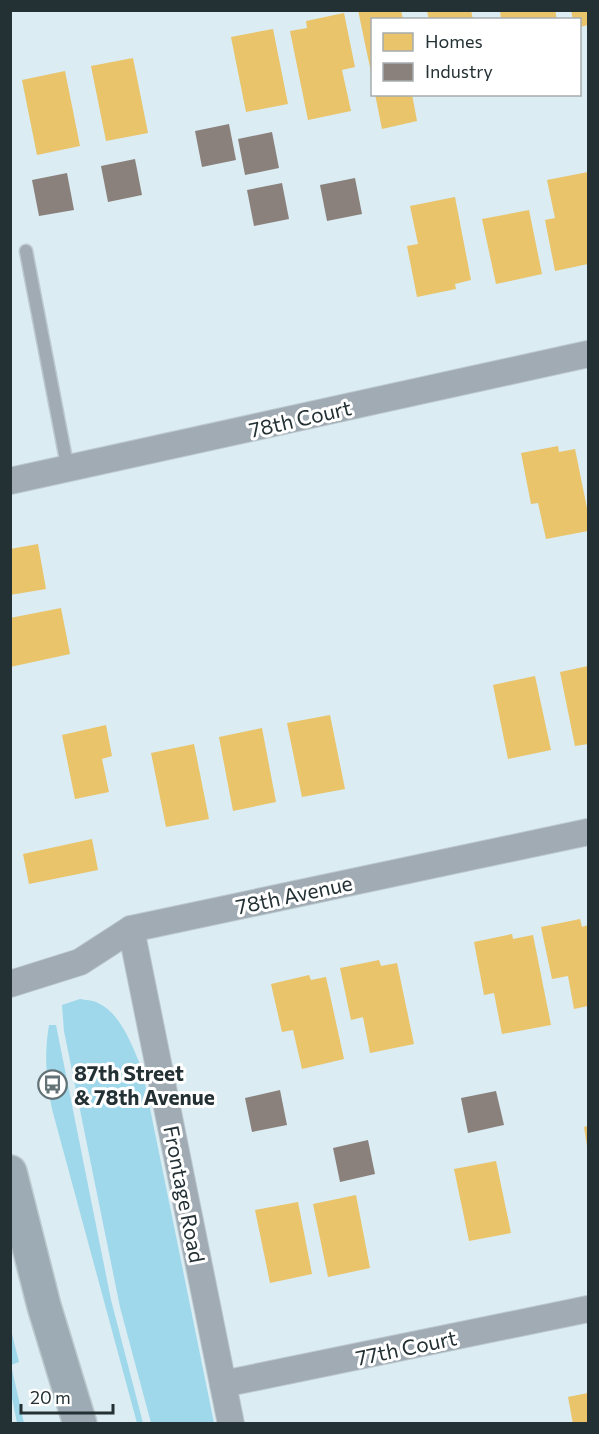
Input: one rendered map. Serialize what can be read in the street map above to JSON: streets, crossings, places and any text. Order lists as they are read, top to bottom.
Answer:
{
  "streets": {
    "street": [
      "78th Court",
      "78th Avenue",
      "Frontage Road",
      "77th Court"
    ]
  },
  "crossings": [
    ["78th Avenue", "Frontage Road"],
    ["Frontage Road", "77th Court"]
  ],
  "places": {
    "bus stop": ["87th Street & 78th Avenue"]
  },
  "legend": ["Homes", "Industry"],
  "scale_bar": "20 m"
}
